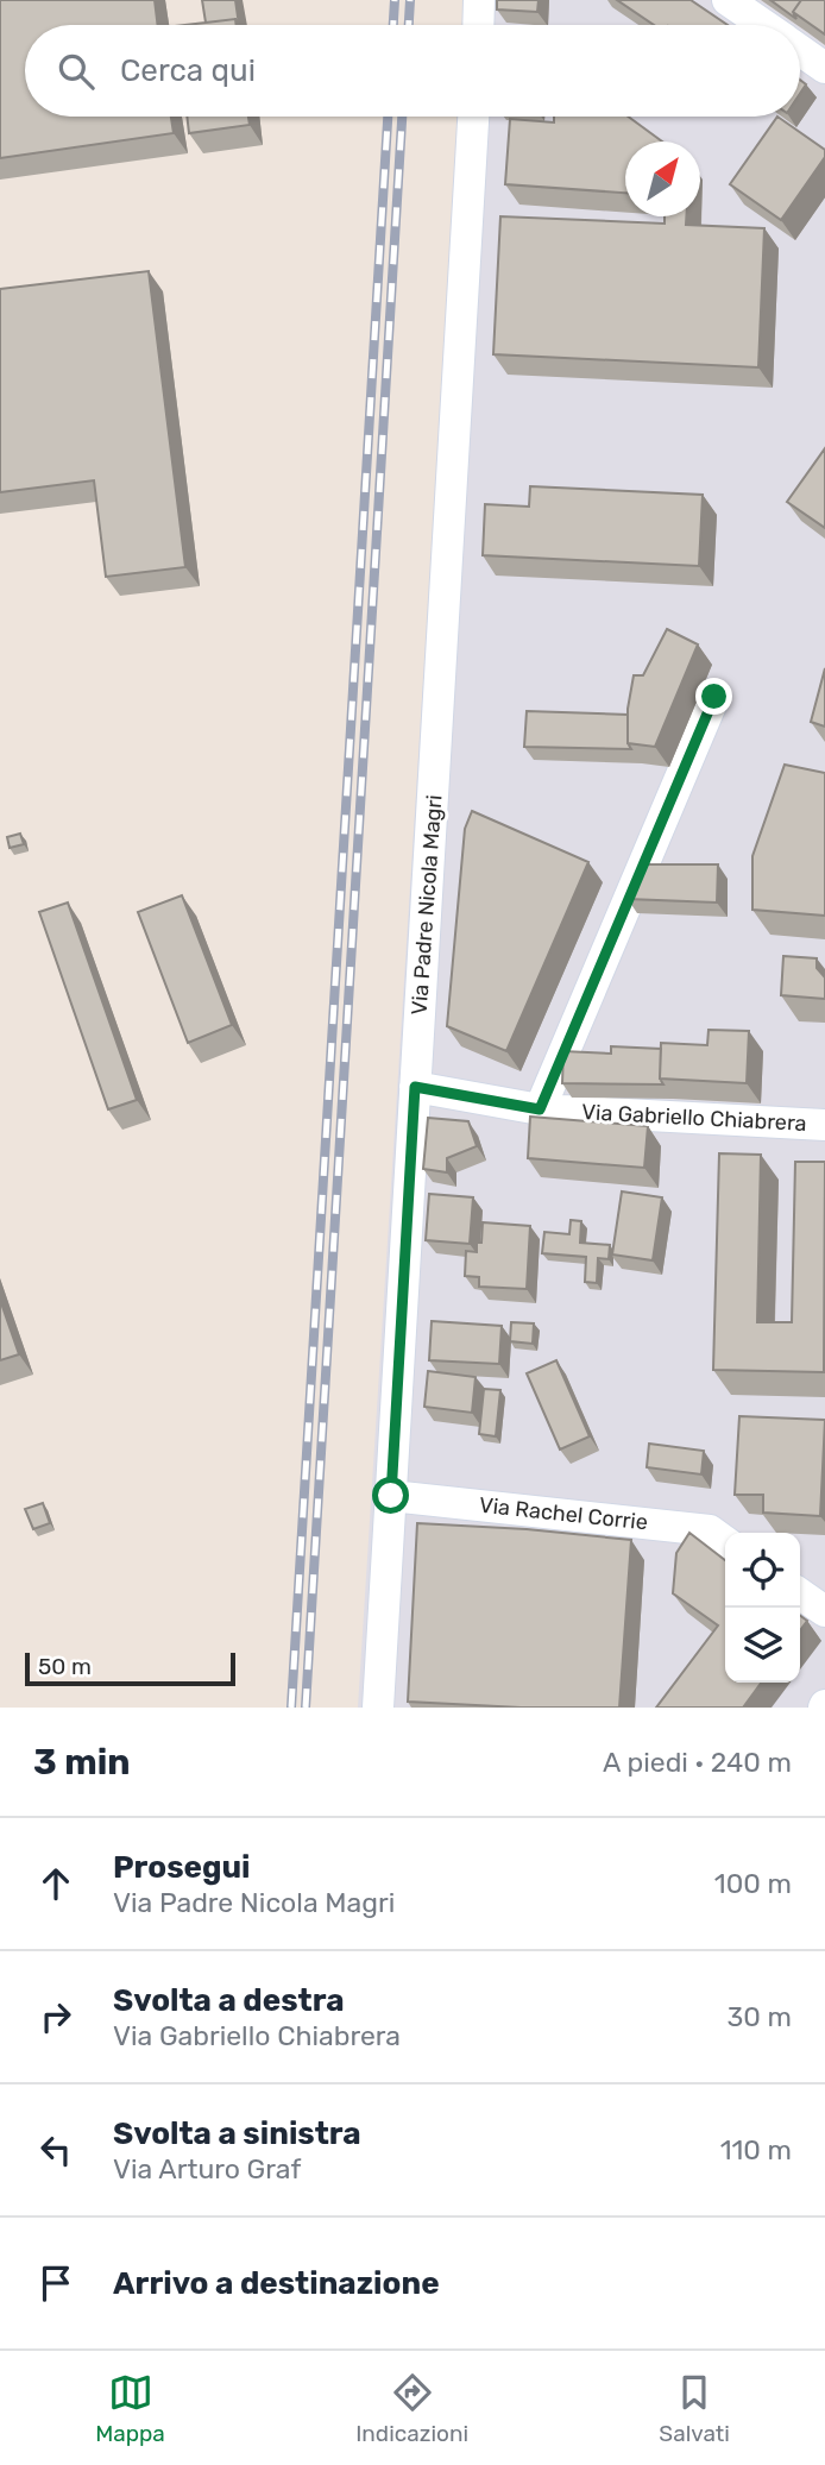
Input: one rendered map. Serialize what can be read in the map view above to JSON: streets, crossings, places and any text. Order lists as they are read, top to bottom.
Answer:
{
  "streets": {
    "street": ["Via Padre Nicola Magri", "Via Gabriello Chiabrera", "Via Rachel Corrie"]
  },
  "crossings": [
    ["Via Padre Nicola Magri", "Via Gabriello Chiabrera"],
    ["Via Padre Nicola Magri", "Via Rachel Corrie"]
  ],
  "scale_bar": "50 m",
  "north": "top right",
  "page": {
    "search": "Cerca qui",
    "scale": "50 m",
    "heading": ["3 min", "A piedi · 240 m"],
    "list": [
      ["Prosegui", "Via Padre Nicola Magri", "100 m"],
      ["Svolta a destra", "Via Gabriello Chiabrera", "30 m"],
      ["Svolta a sinistra", "Via Arturo Graf", "110 m"],
      "Arrivo a destinazione"
    ],
    "nav": ["Mappa", "Indicazioni", "Salvati"]
  }
}
